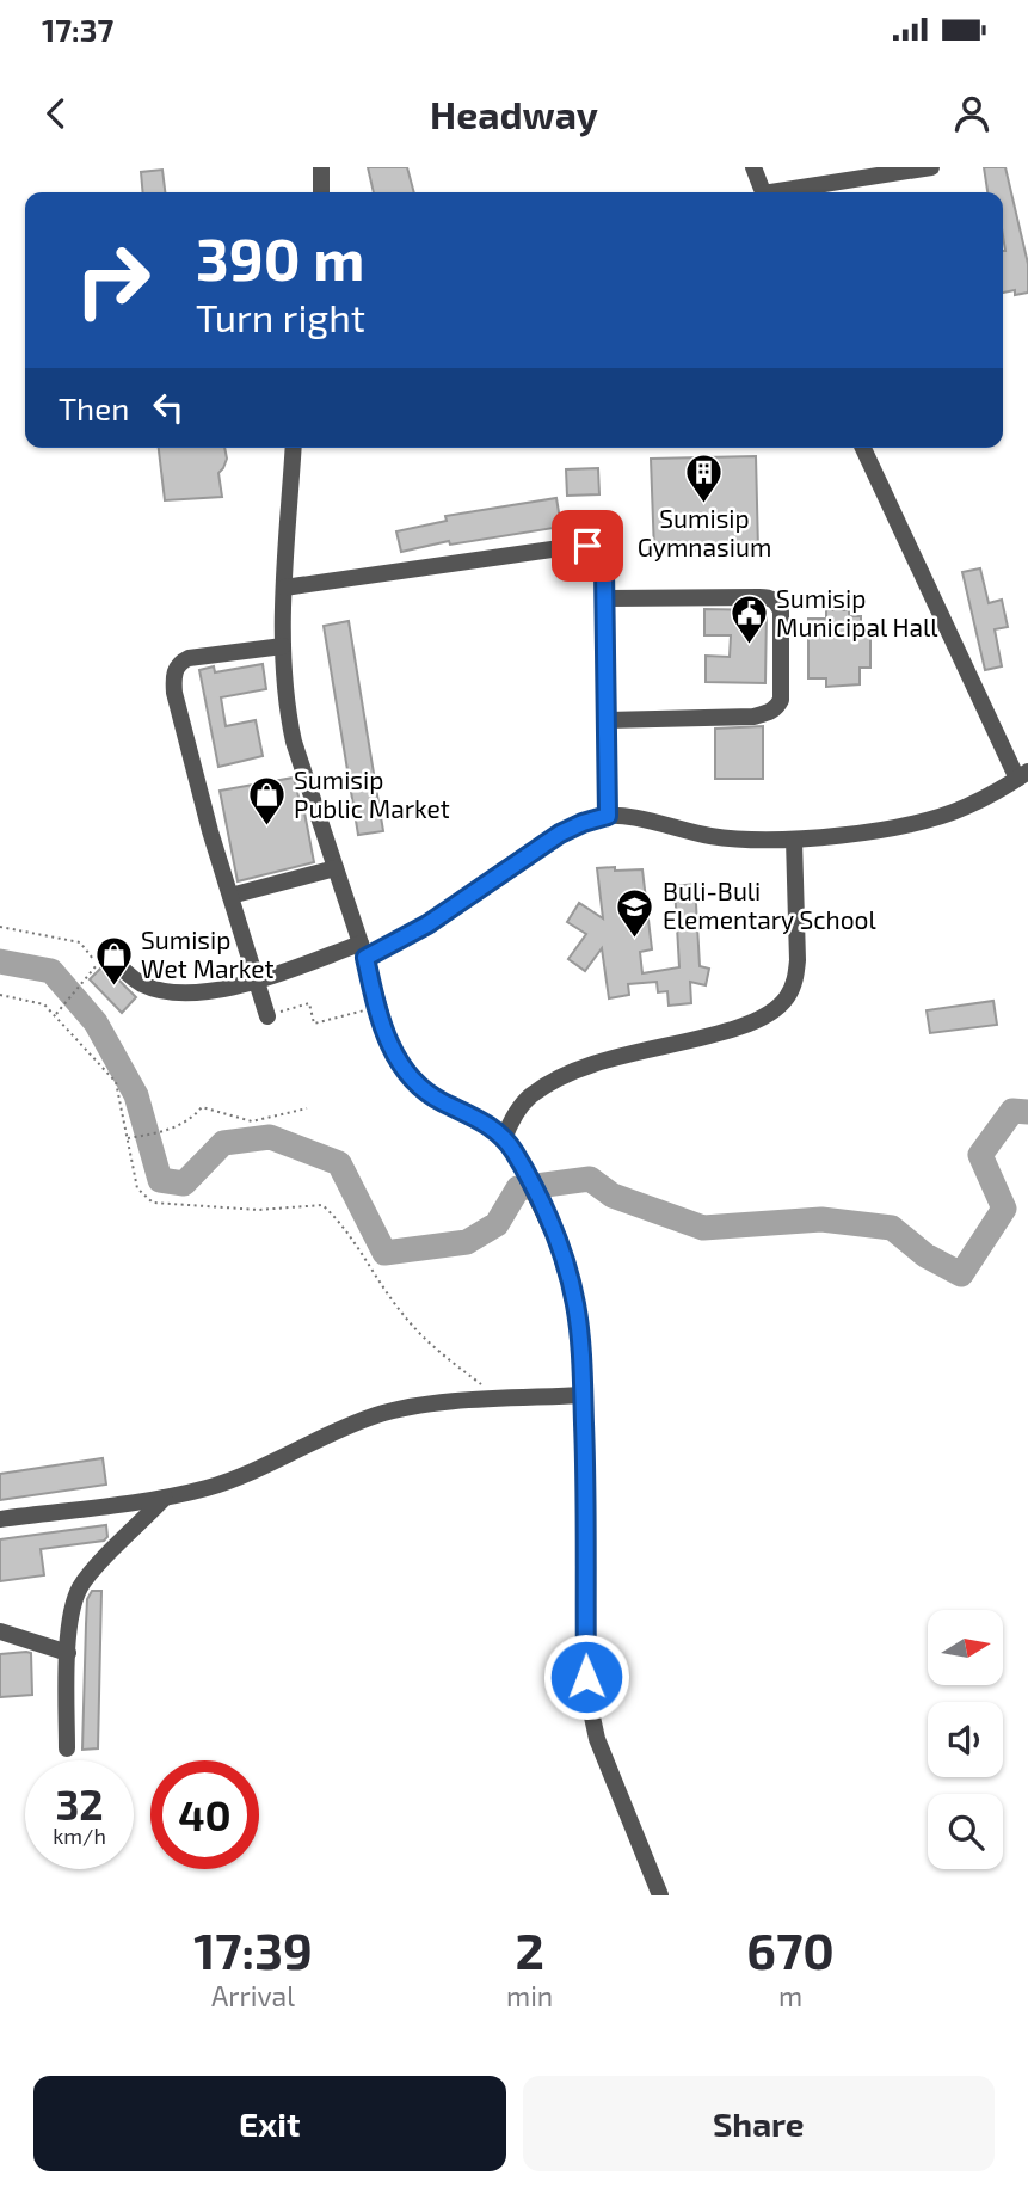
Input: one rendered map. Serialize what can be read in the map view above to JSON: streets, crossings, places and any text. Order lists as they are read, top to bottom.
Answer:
{
  "places": {
    "building": ["Sumisip Gymnasium"],
    "public building": ["Sumisip Municipal Hall"],
    "shop": ["Sumisip Public Market", "Sumisip Wet Market"],
    "school or university": ["Buli-Buli Elementary School"]
  },
  "north": "right",
  "page": {
    "status": "17:37",
    "header": "Headway",
    "turn": ["390 m", "Turn right"],
    "then": "Then",
    "speed": "32 km/h",
    "limit": "40",
    "eta": [
      "17:39",
      "Arrival",
      "2",
      "min",
      "670",
      "m"
    ],
    "buttons": ["Exit", "Share"]
  }
}
